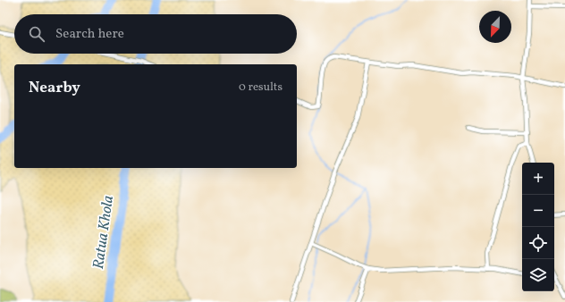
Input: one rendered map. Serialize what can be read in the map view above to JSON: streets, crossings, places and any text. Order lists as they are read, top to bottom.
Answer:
{
  "water": ["Ratua Khola"],
  "north": "bottom left",
  "page": {
    "search": "Search here",
    "heading": ["Nearby", "0 results"],
    "map_buttons": ["+", "−"]
  }
}
